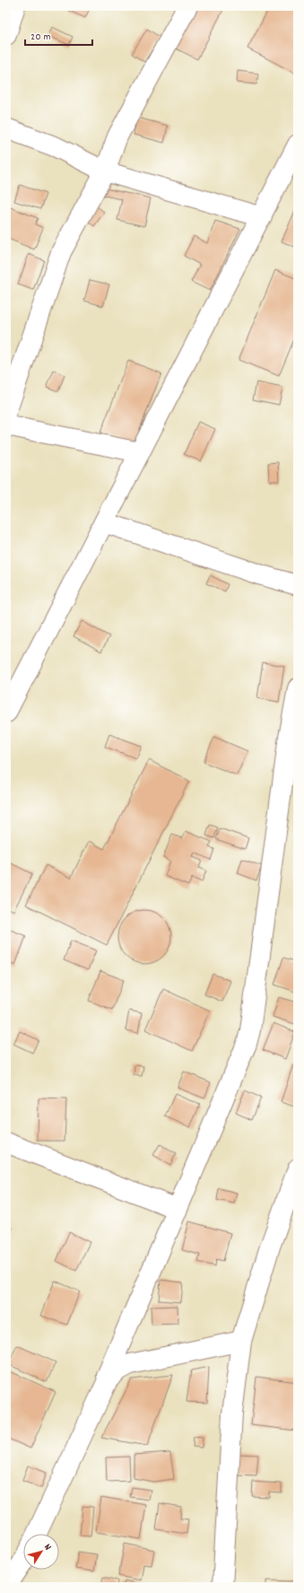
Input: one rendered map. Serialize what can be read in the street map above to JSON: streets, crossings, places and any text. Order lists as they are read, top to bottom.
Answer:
{
  "scale_bar": "20 m",
  "north": "top right"
}
